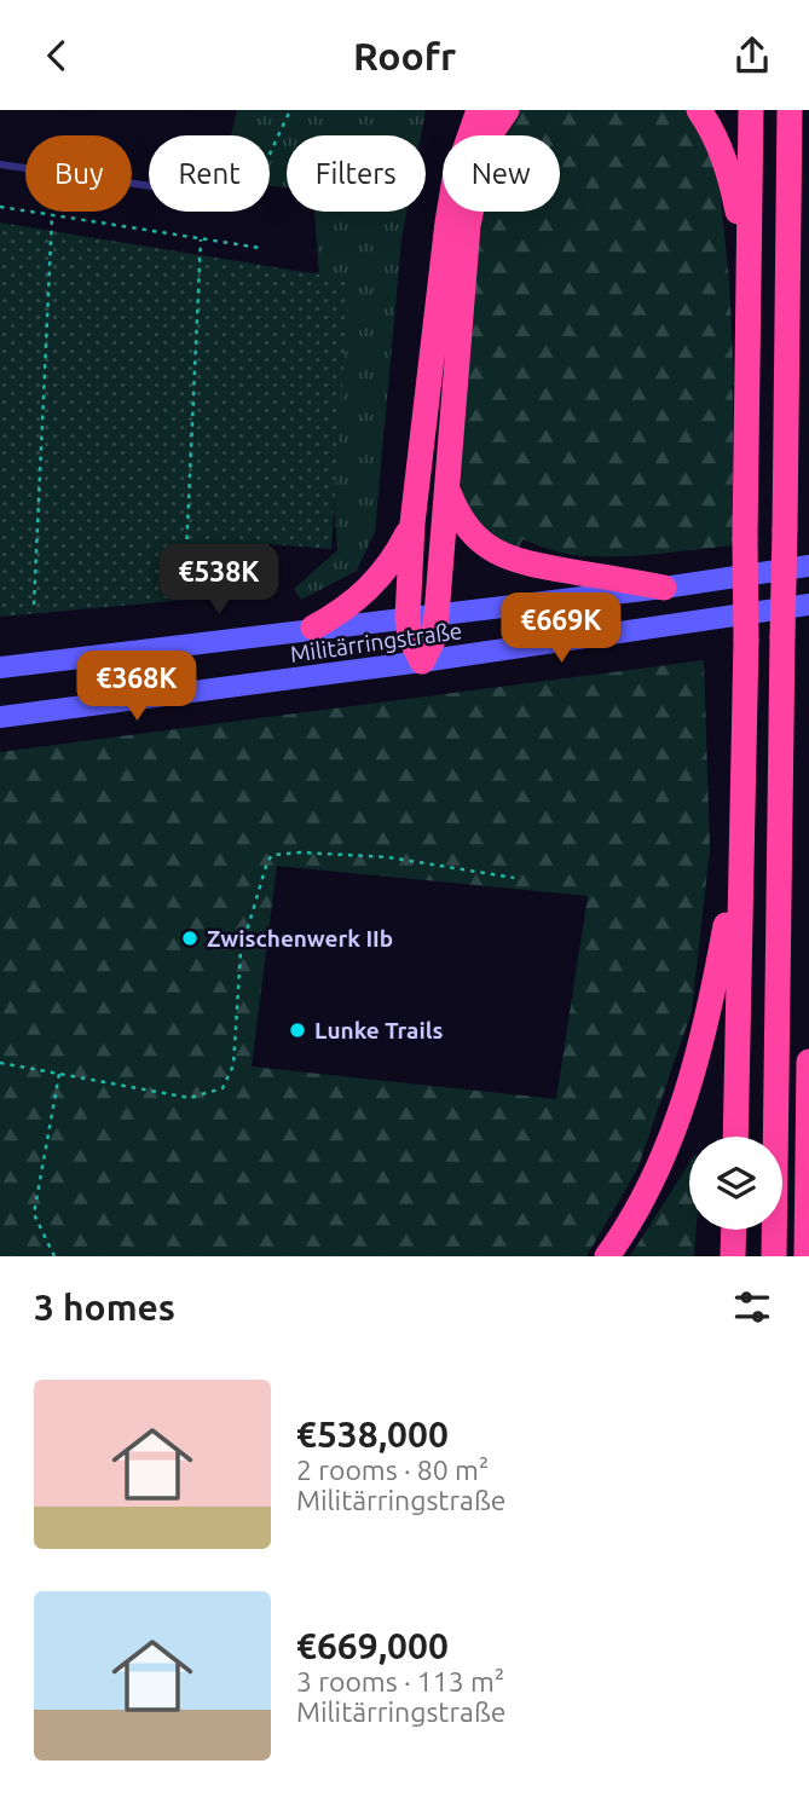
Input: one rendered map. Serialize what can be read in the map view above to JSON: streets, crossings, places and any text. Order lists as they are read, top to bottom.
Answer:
{
  "streets": {
    "main road": ["Militärringstraße"]
  },
  "places": ["Zwischenwerk IIb", "Lunke Trails"],
  "page": {
    "header": "Roofr",
    "chip": [
      "Buy",
      "Rent",
      "Filters",
      "New"
    ],
    "price": ["€538K", "€669K", "€368K"],
    "heading": "3 homes",
    "list": [
      {
        "name": "€538,000",
        "note": "2 rooms · 80 m² · Militärringstraße"
      },
      {
        "name": "€669,000",
        "note": "3 rooms · 113 m² · Militärringstraße"
      }
    ]
  }
}
